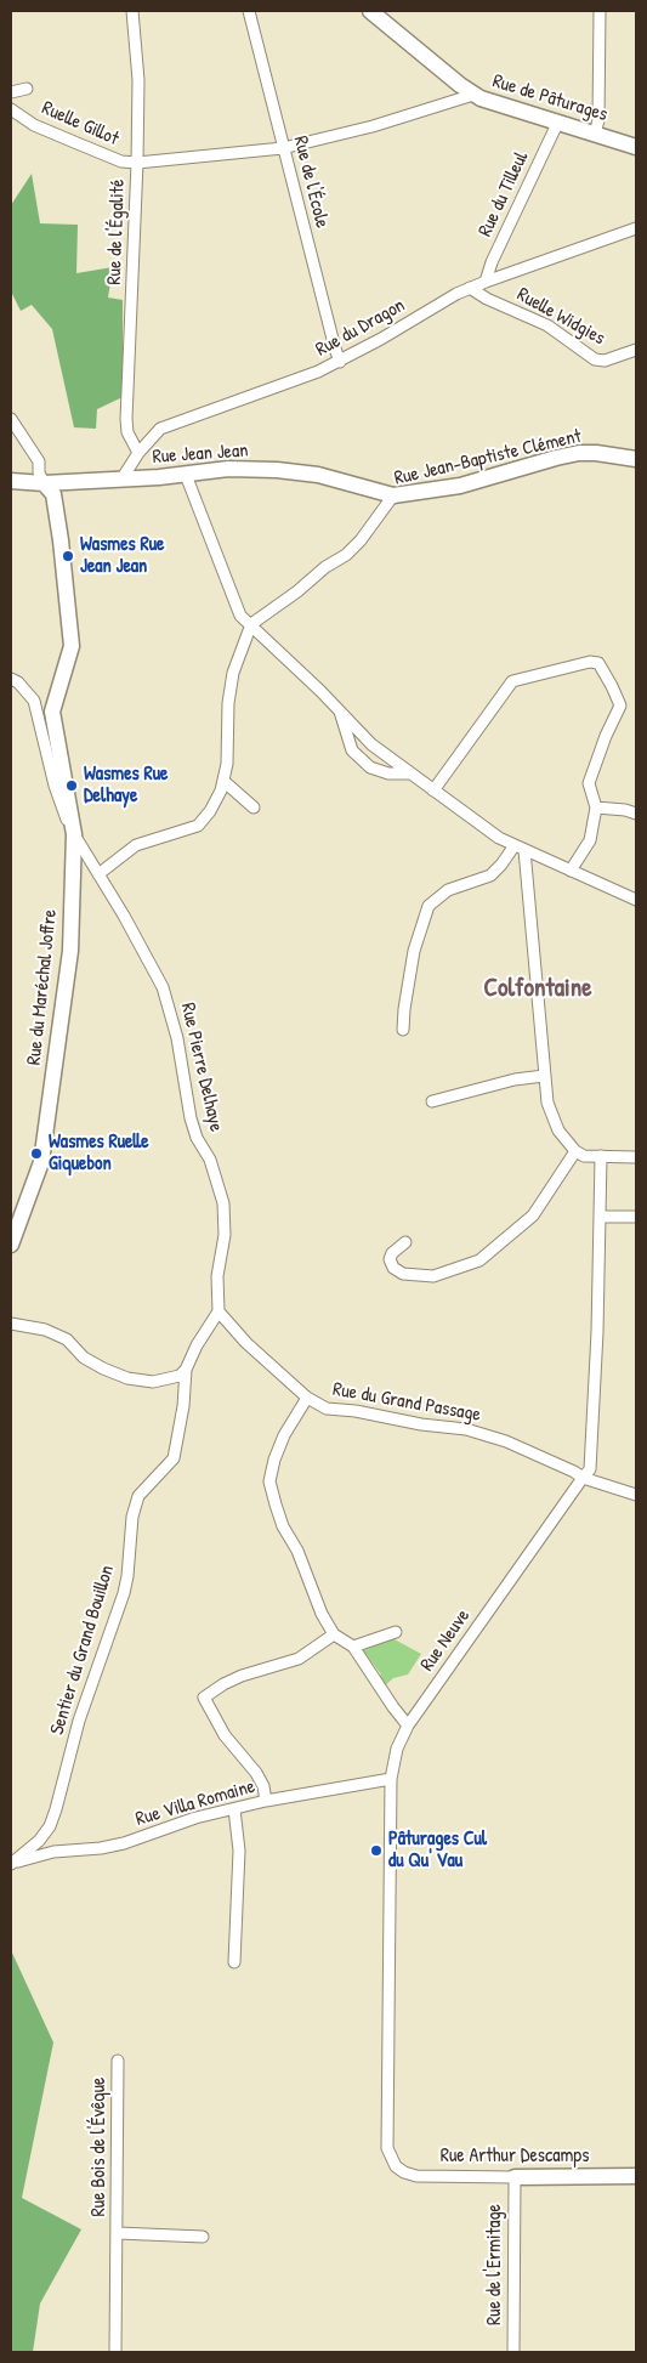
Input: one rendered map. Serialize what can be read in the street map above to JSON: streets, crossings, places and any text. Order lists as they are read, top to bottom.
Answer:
{
  "streets": {
    "street": [
      "Rue de Pâturages",
      "Ruelle Gillot",
      "Rue de l'École",
      "Rue du Tilleul",
      "Rue de l'Égalité",
      "Ruelle Widgies",
      "Rue du Dragon",
      "Rue Jean Jean",
      "Rue Jean-Baptiste Clément",
      "Rue du Maréchal Joffre",
      "Rue Pierre Delhaye",
      "Rue du Grand Passage",
      "Rue Neuve",
      "Sentier du Grand Bouillon",
      "Rue Villa Romaine",
      "Rue Bois de l'Évêque",
      "Rue Arthur Descamps",
      "Rue de l'Ermitage"
    ]
  },
  "crossings": [
    ["Rue de Pâturages", "Ruelle Gillot"],
    ["Rue de Pâturages", "Rue du Tilleul"],
    ["Ruelle Gillot", "Rue de l'École"],
    ["Ruelle Gillot", "Rue de l'Égalité"],
    ["Rue de l'École", "Rue du Dragon"],
    ["Rue du Tilleul", "Rue du Dragon"],
    ["Rue de l'Égalité", "Rue du Dragon"],
    ["Ruelle Widgies", "Rue du Dragon"],
    ["Rue du Dragon", "Rue Jean Jean"],
    ["Rue Jean Jean", "Rue Jean-Baptiste Clément"],
    ["Rue Jean Jean", "Rue du Maréchal Joffre"],
    ["Rue du Maréchal Joffre", "Rue Pierre Delhaye"],
    ["Rue Pierre Delhaye", "Rue du Grand Passage"],
    ["Rue du Grand Passage", "Rue Neuve"],
    ["Rue Neuve", "Rue Villa Romaine"],
    ["Rue Neuve", "Rue Arthur Descamps"],
    ["Sentier du Grand Bouillon", "Rue Villa Romaine"],
    ["Rue Arthur Descamps", "Rue de l'Ermitage"]
  ],
  "districts": ["Colfontaine"],
  "places": [
    "Wasmes Rue Jean Jean",
    "Wasmes Rue Delhaye",
    "Wasmes Ruelle Giquebon",
    "Pâturages Cul du Qu' Vau"
  ]
}
